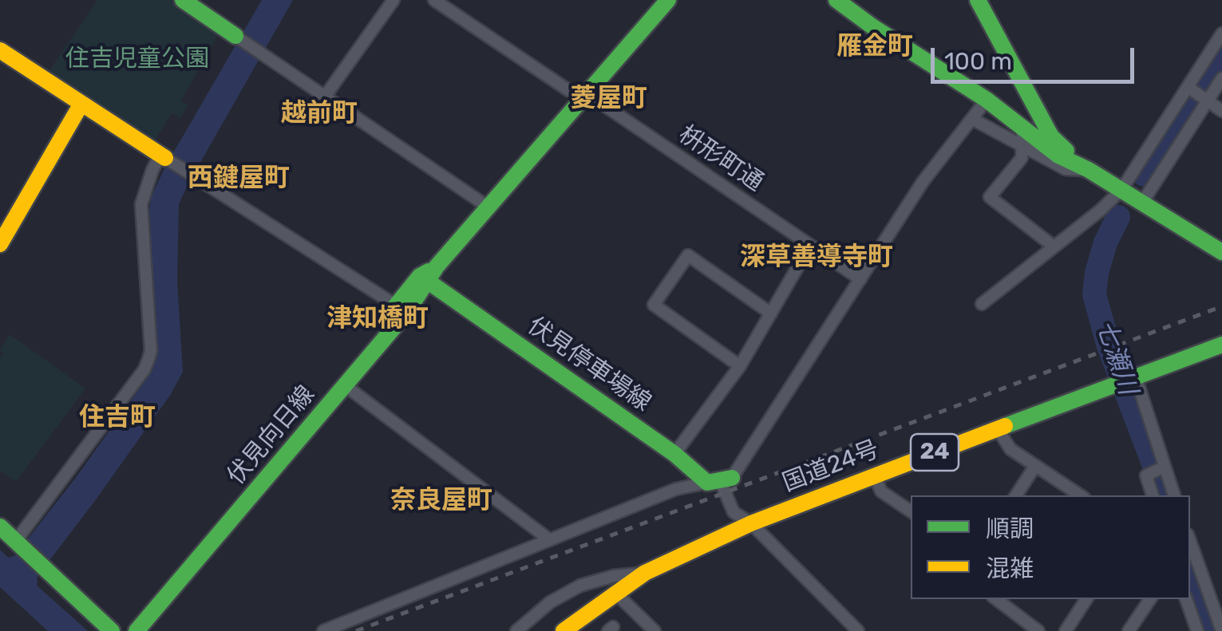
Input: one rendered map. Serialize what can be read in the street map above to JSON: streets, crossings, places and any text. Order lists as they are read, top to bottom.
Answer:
{
  "streets": {
    "main road": [
      "伏見停車場線",
      "伏見向日線",
      "24",
      "国道24号"
    ],
    "street": ["枡形町通"]
  },
  "crossings": [
    ["枡形町通", "伏見向日線"],
    ["伏見停車場線", "伏見向日線"]
  ],
  "districts": [
    "雁金町",
    "菱屋町",
    "越前町",
    "西鍵屋町",
    "深草善導寺町",
    "津知橋町",
    "住吉町",
    "奈良屋町"
  ],
  "water": ["七瀬川"],
  "parks": ["住吉児童公園"],
  "legend": ["順調", "混雑"],
  "scale_bar": "100 m"
}
